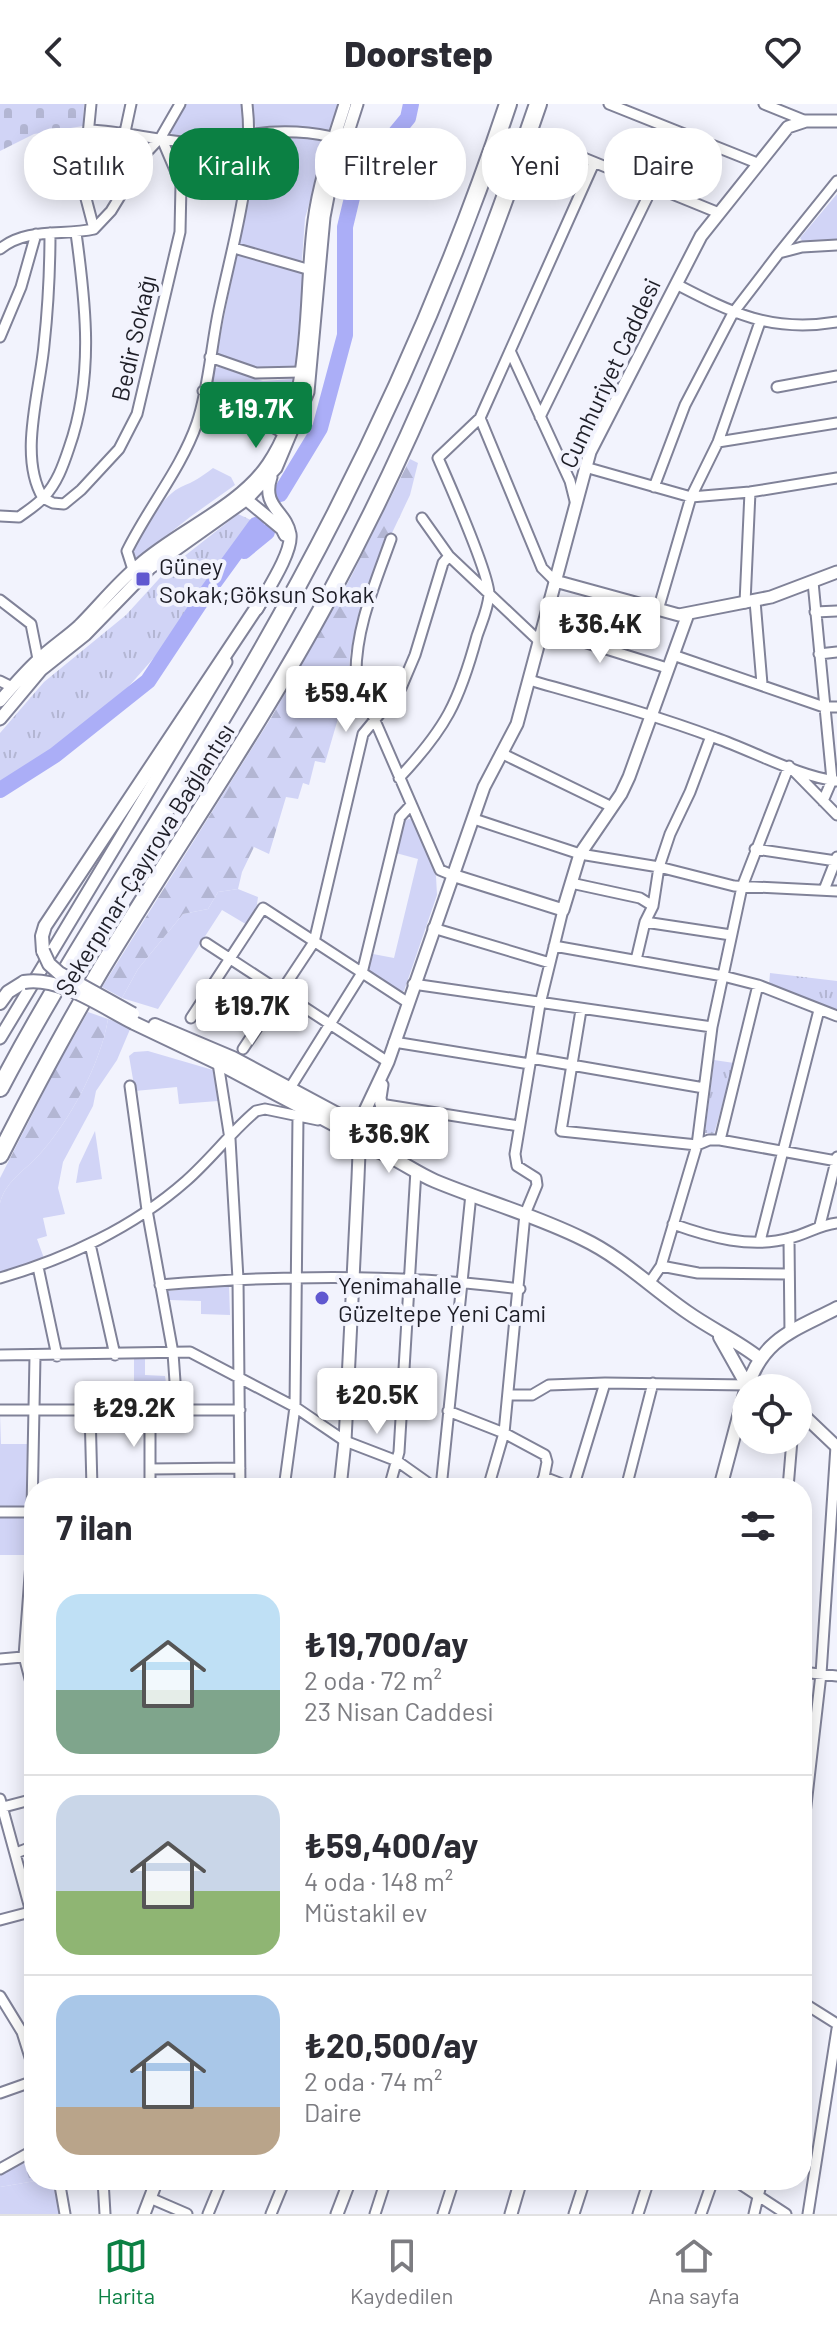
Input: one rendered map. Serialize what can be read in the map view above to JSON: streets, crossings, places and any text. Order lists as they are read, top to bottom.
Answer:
{
  "streets": {
    "highway": ["Şekerpınar-Çayırova Bağlantısı"],
    "street": ["Bedir Sokağı", "Cumhuriyet Caddesi"]
  },
  "places": {
    "transit": ["Güney Sokak;Göksun Sokak"],
    "other": ["Yenimahalle Güzeltepe Yeni Cami"]
  },
  "page": {
    "header": "Doorstep",
    "chip": [
      "Satılık",
      "Kiralık",
      "Filtreler",
      "Yeni",
      "Daire"
    ],
    "price": [
      "₺19.7K",
      "₺36.4K",
      "₺59.4K",
      "₺19.7K",
      "₺36.9K",
      "₺20.5K",
      "₺29.2K"
    ],
    "heading": "7 ilan",
    "list": [
      {
        "name": "₺19,700/ay",
        "note": "2 oda · 72 m² · 23 Nisan Caddesi"
      },
      {
        "name": "₺59,400/ay",
        "note": "4 oda · 148 m² · Müstakil ev"
      },
      {
        "name": "₺20,500/ay",
        "note": "2 oda · 74 m² · Daire"
      }
    ],
    "tabs": ["Harita", "Kaydedilen", "Ana sayfa"]
  }
}
